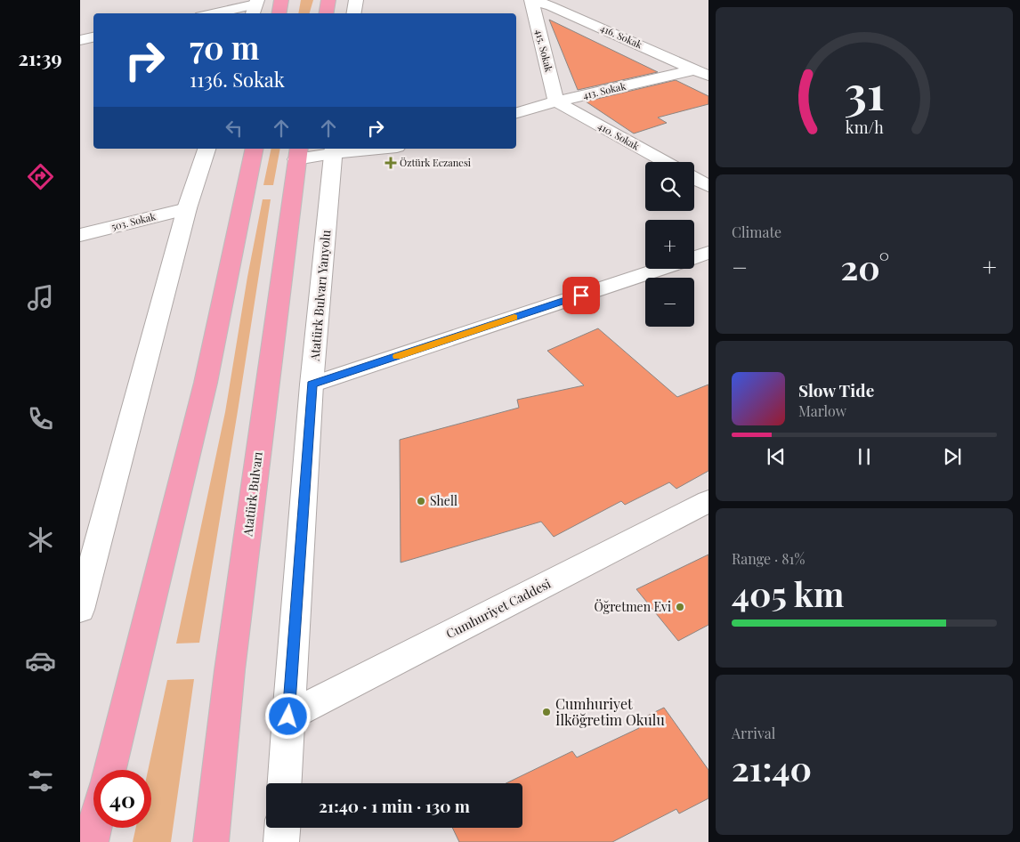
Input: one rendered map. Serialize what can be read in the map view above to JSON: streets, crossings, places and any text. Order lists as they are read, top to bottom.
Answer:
{
  "streets": {
    "highway": ["Atatürk Bulvarı"],
    "street": [
      "416. Sokak",
      "415. Sokak",
      "413. Sokak",
      "410. Sokak",
      "503. Sokak",
      "Atatürk Bulvarı Yanyolu",
      "Cumhuriyet Caddesi"
    ]
  },
  "crossings": [
    ["416. Sokak", "415. Sokak"],
    ["416. Sokak", "413. Sokak"],
    ["415. Sokak", "413. Sokak"],
    ["415. Sokak", "410. Sokak"],
    ["413. Sokak", "410. Sokak"],
    ["Atatürk Bulvarı Yanyolu", "Cumhuriyet Caddesi"]
  ],
  "places": {
    "health": ["Öztürk Eczanesi"],
    "other": ["Shell", "Öğretmen Evi", "Cumhuriyet İlköğretim Okulu"]
  },
  "page": {
    "tabs": "21:39",
    "turn": ["70 m", "1136. Sokak"],
    "map_buttons": ["+", "−"],
    "tile": [
      "Climate",
      ["Range · 81%", "405 km"],
      ["Arrival", "21:40"]
    ],
    "heat": ["−", "20°", "+"],
    "song": ["Slow Tide", "Marlow"],
    "limit": "40",
    "trip": "21:40 · 1 min · 130 m",
    "gauge": ["31", "km/h"]
  }
}
